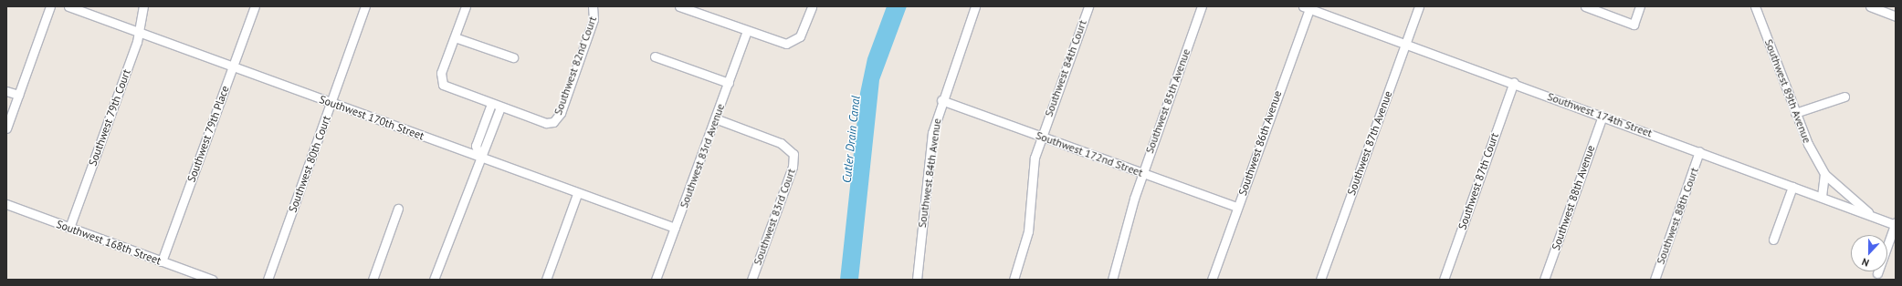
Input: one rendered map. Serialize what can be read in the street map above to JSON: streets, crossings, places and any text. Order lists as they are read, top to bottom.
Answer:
{
  "streets": {
    "street": [
      "Southwest 82nd Court",
      "Southwest 84th Court",
      "Southwest 89th Avenue",
      "Southwest 85th Avenue",
      "Southwest 174th Street",
      "Southwest 79th Court",
      "Southwest 170th Street",
      "Southwest 79th Place",
      "Southwest 86th Avenue",
      "Southwest 87th Avenue",
      "Southwest 172nd Street",
      "Southwest 83rd Avenue",
      "Southwest 80th Court",
      "Southwest 84th Avenue",
      "Southwest 87th Court",
      "Southwest 88th Avenue",
      "Southwest 88th Court",
      "Southwest 83rd Court",
      "Southwest 168th Street"
    ]
  },
  "crossings": [
    ["Southwest 84th Court", "Southwest 172nd Street"],
    ["Southwest 89th Avenue", "Southwest 174th Street"],
    ["Southwest 85th Avenue", "Southwest 172nd Street"],
    ["Southwest 174th Street", "Southwest 86th Avenue"],
    ["Southwest 174th Street", "Southwest 87th Avenue"],
    ["Southwest 174th Street", "Southwest 87th Court"],
    ["Southwest 174th Street", "Southwest 88th Avenue"],
    ["Southwest 174th Street", "Southwest 88th Court"],
    ["Southwest 79th Court", "Southwest 170th Street"],
    ["Southwest 79th Court", "Southwest 168th Street"],
    ["Southwest 170th Street", "Southwest 79th Place"],
    ["Southwest 170th Street", "Southwest 83rd Avenue"],
    ["Southwest 170th Street", "Southwest 80th Court"],
    ["Southwest 79th Place", "Southwest 168th Street"],
    ["Southwest 86th Avenue", "Southwest 172nd Street"],
    ["Southwest 172nd Street", "Southwest 84th Avenue"],
    ["Southwest 83rd Avenue", "Southwest 83rd Court"]
  ],
  "water": ["Cutler Drain Canal"],
  "north": "bottom"
}
